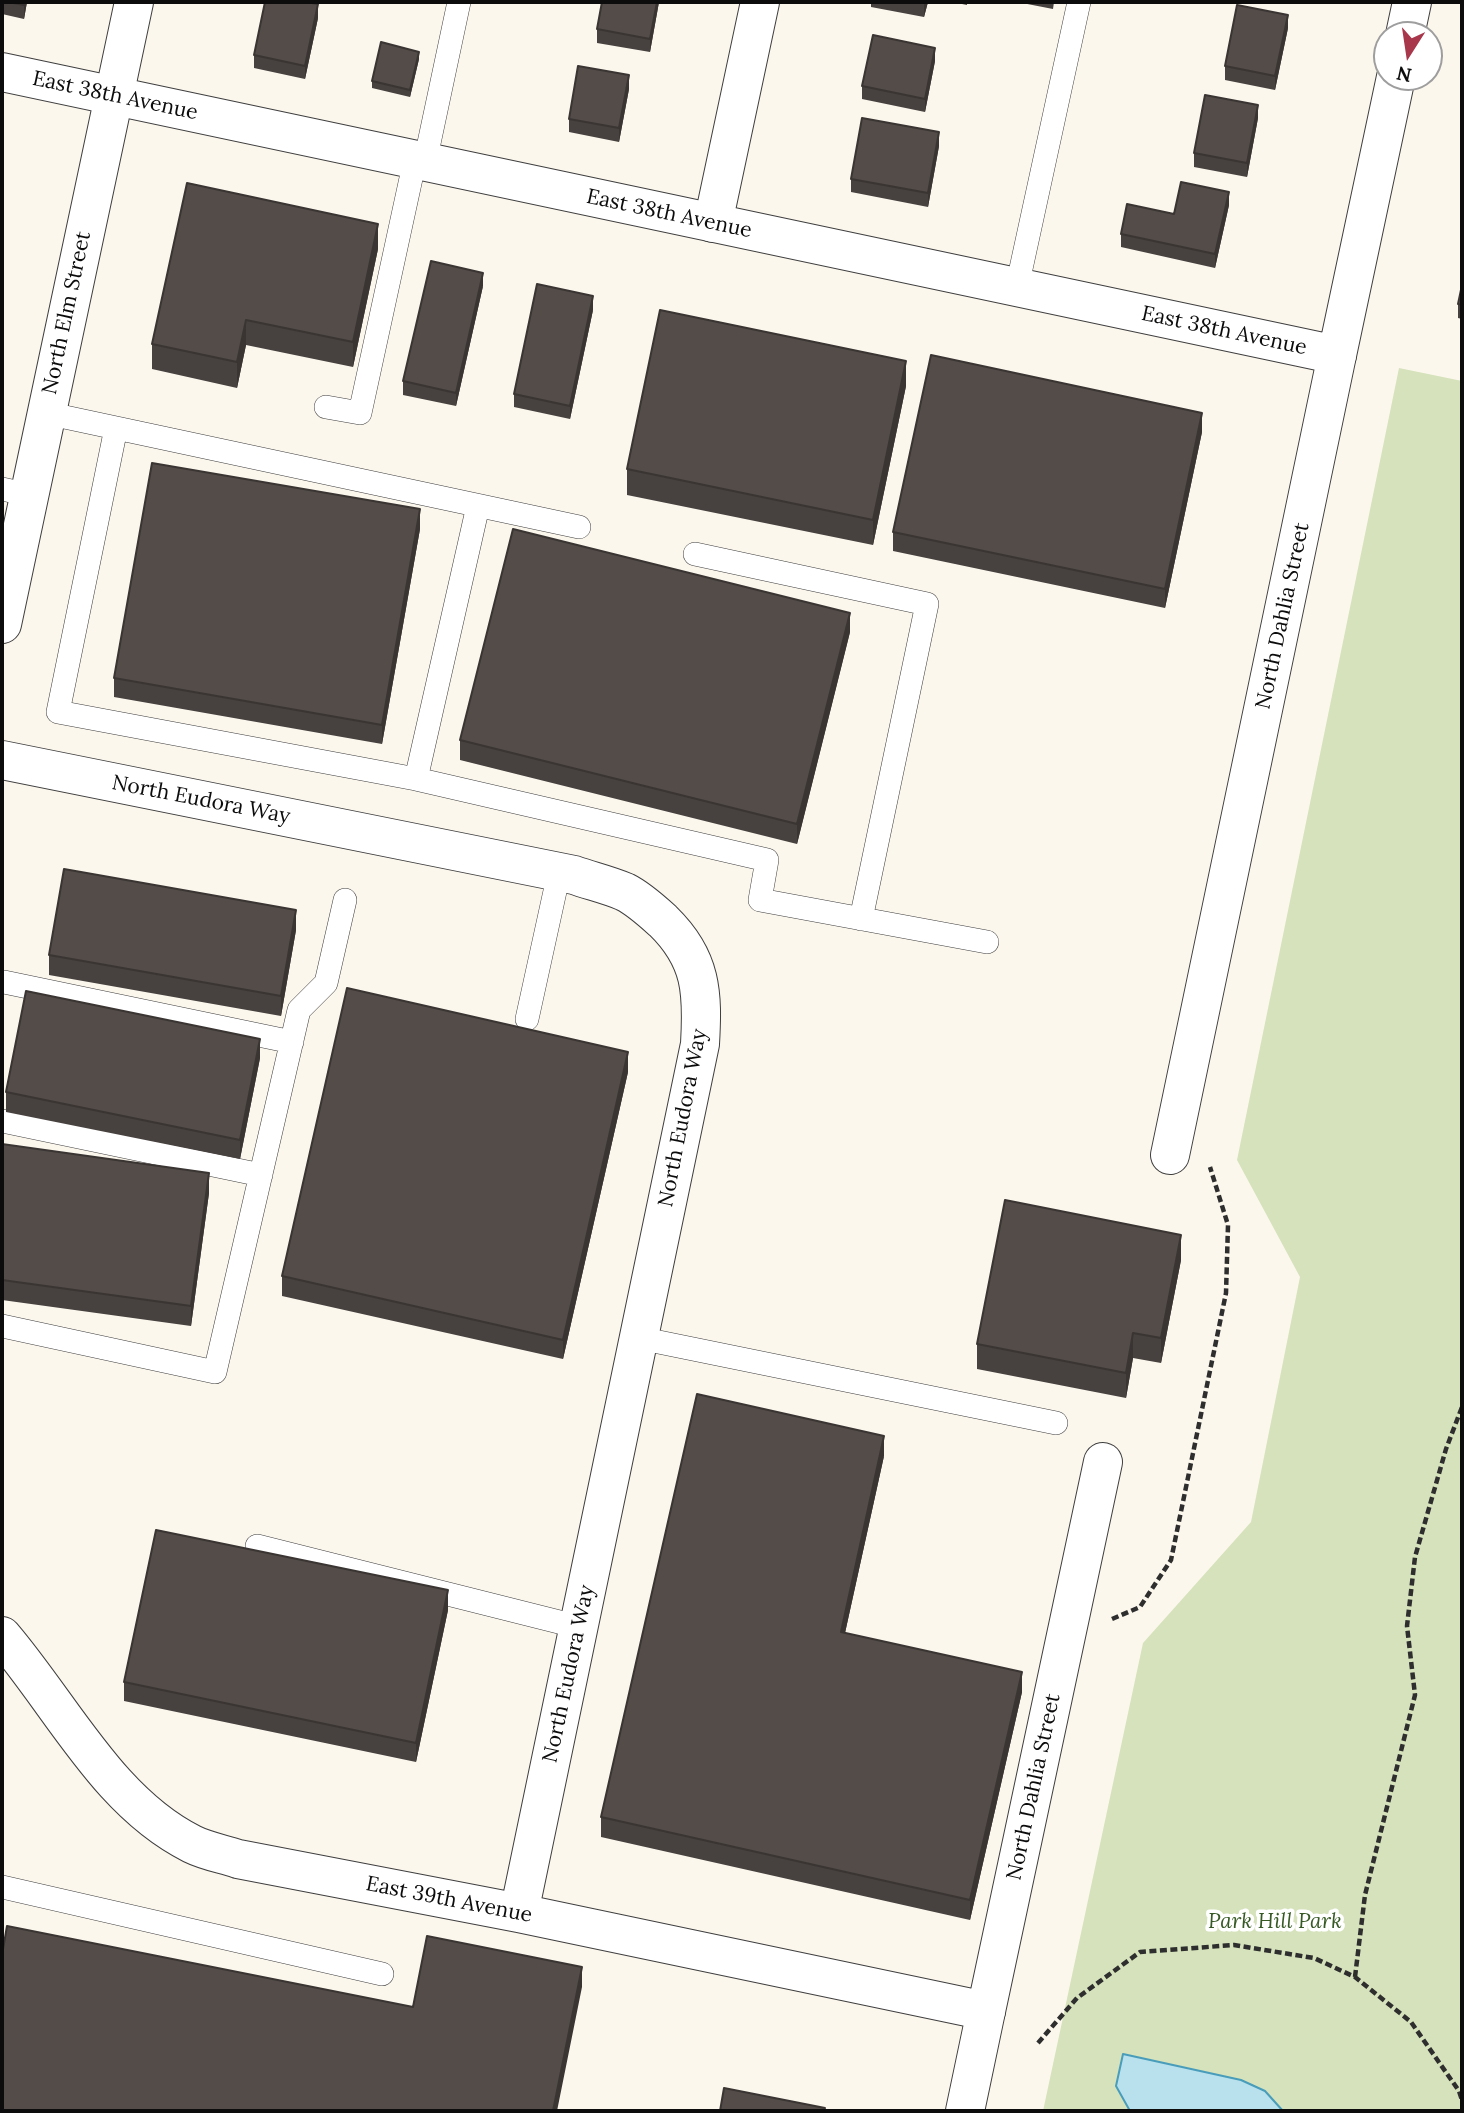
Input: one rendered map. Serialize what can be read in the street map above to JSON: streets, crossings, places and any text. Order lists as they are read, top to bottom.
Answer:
{
  "streets": {
    "street": [
      "East 38th Avenue",
      "North Elm Street",
      "North Dahlia Street",
      "North Eudora Way",
      "East 39th Avenue"
    ]
  },
  "crossings": [
    ["East 38th Avenue", "North Elm Street"],
    ["East 38th Avenue", "North Dahlia Street"],
    ["North Dahlia Street", "East 39th Avenue"],
    ["North Eudora Way", "East 39th Avenue"]
  ],
  "parks": ["Park Hill Park"],
  "north": "bottom"
}
